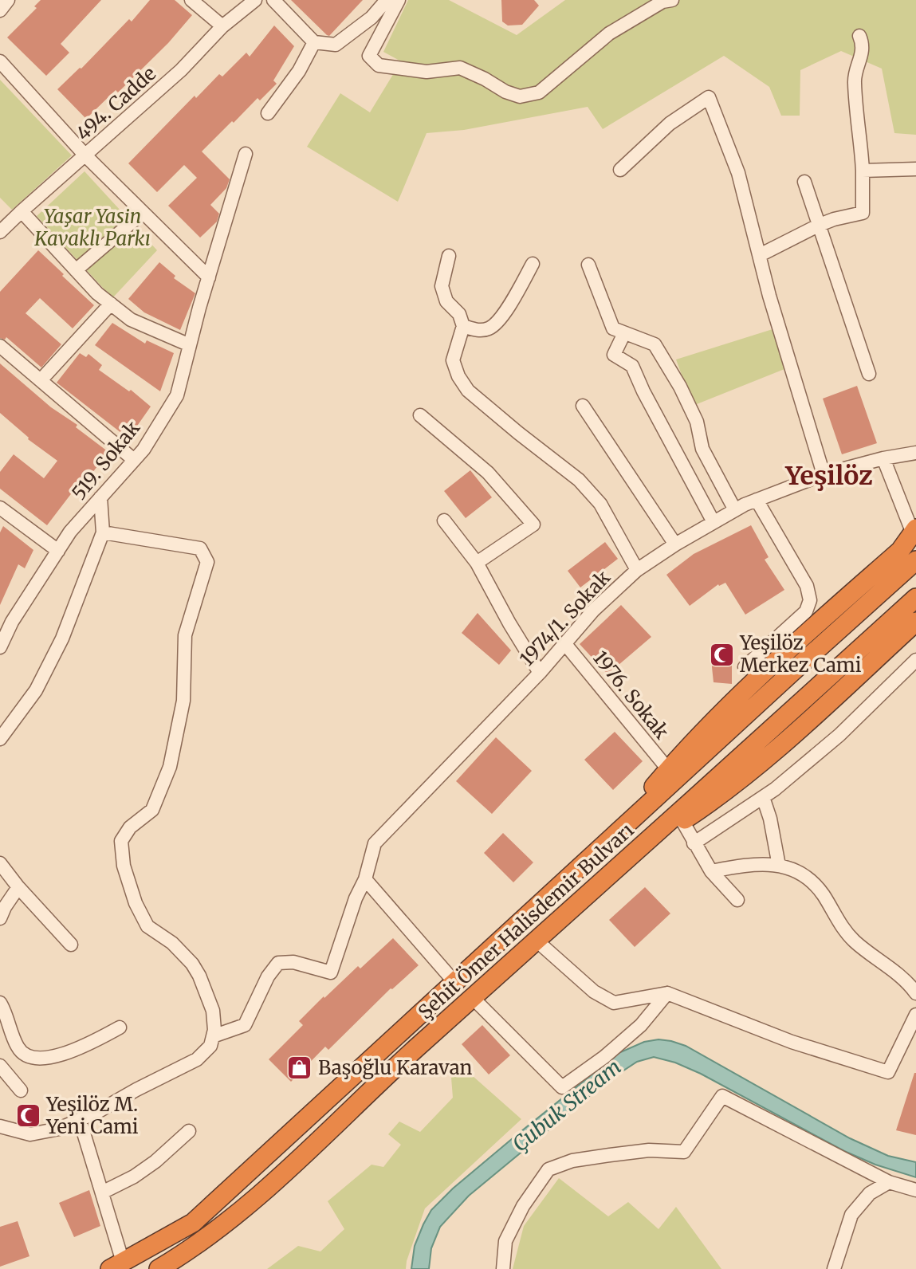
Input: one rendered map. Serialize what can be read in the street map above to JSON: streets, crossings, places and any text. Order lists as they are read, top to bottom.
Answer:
{
  "streets": {
    "highway": ["Şehit Ömer Halisdemir Bulvarı"],
    "street": [
      "494. Cadde",
      "519. Sokak",
      "1974/1. Sokak",
      "1976. Sokak"
    ]
  },
  "crossings": [
    ["1974/1. Sokak", "1976. Sokak"],
    ["1976. Sokak", "Şehit Ömer Halisdemir Bulvarı"]
  ],
  "districts": ["Yeşilöz"],
  "water": ["Çubuk Stream"],
  "parks": ["Yaşar Yasin Kavaklı Parkı"],
  "places": {
    "mosque": ["Yeşilöz Merkez Cami", "Yeşilöz M. Yeni Cami"],
    "shop": ["Başoğlu Karavan"]
  }
}
